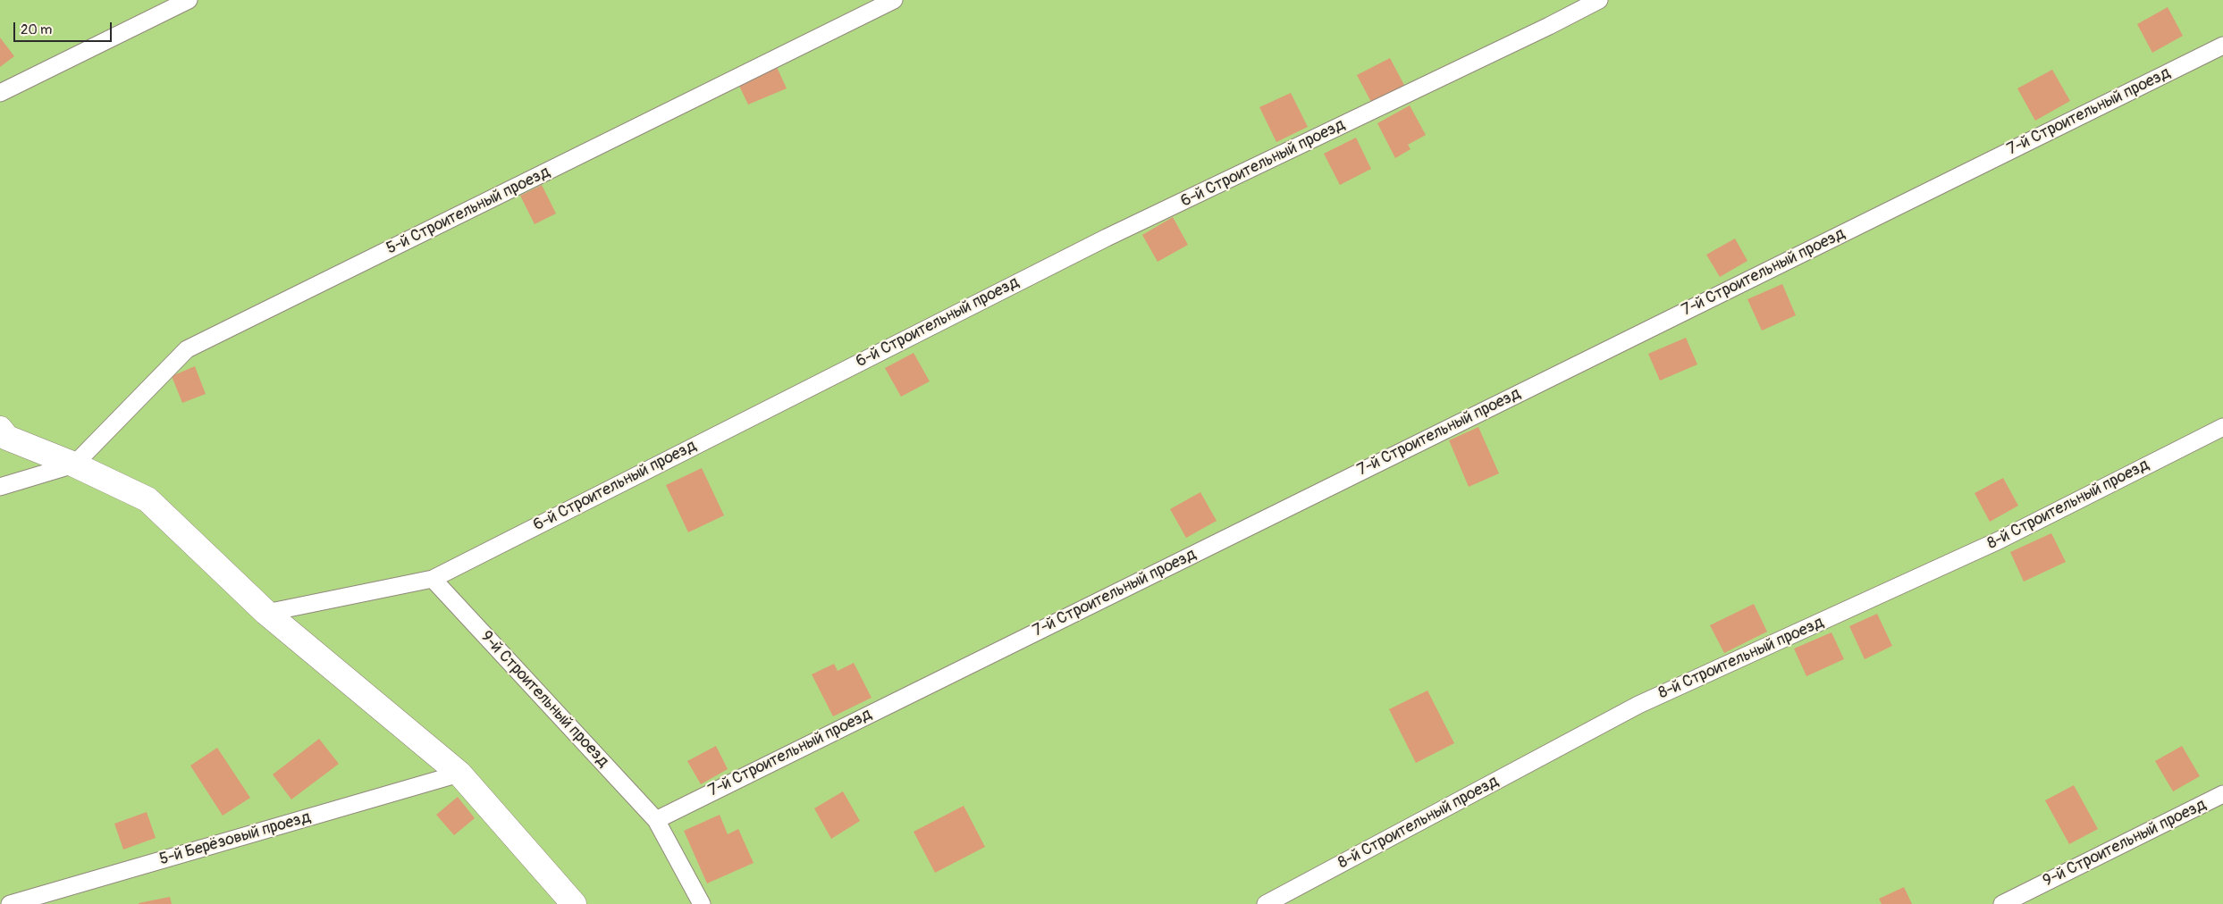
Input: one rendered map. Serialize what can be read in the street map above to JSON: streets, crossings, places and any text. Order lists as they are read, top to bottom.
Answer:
{
  "streets": {
    "lane": [
      "7-й Строительный проезд",
      "6-й Строительный проезд",
      "5-й Строительный проезд",
      "8-й Строительный проезд",
      "9-й Строительный проезд",
      "5-й Берёзовый проезд"
    ]
  },
  "crossings": [
    ["7-й Строительный проезд", "9-й Строительный проезд"],
    ["6-й Строительный проезд", "9-й Строительный проезд"]
  ],
  "scale_bar": "20 m"
}
